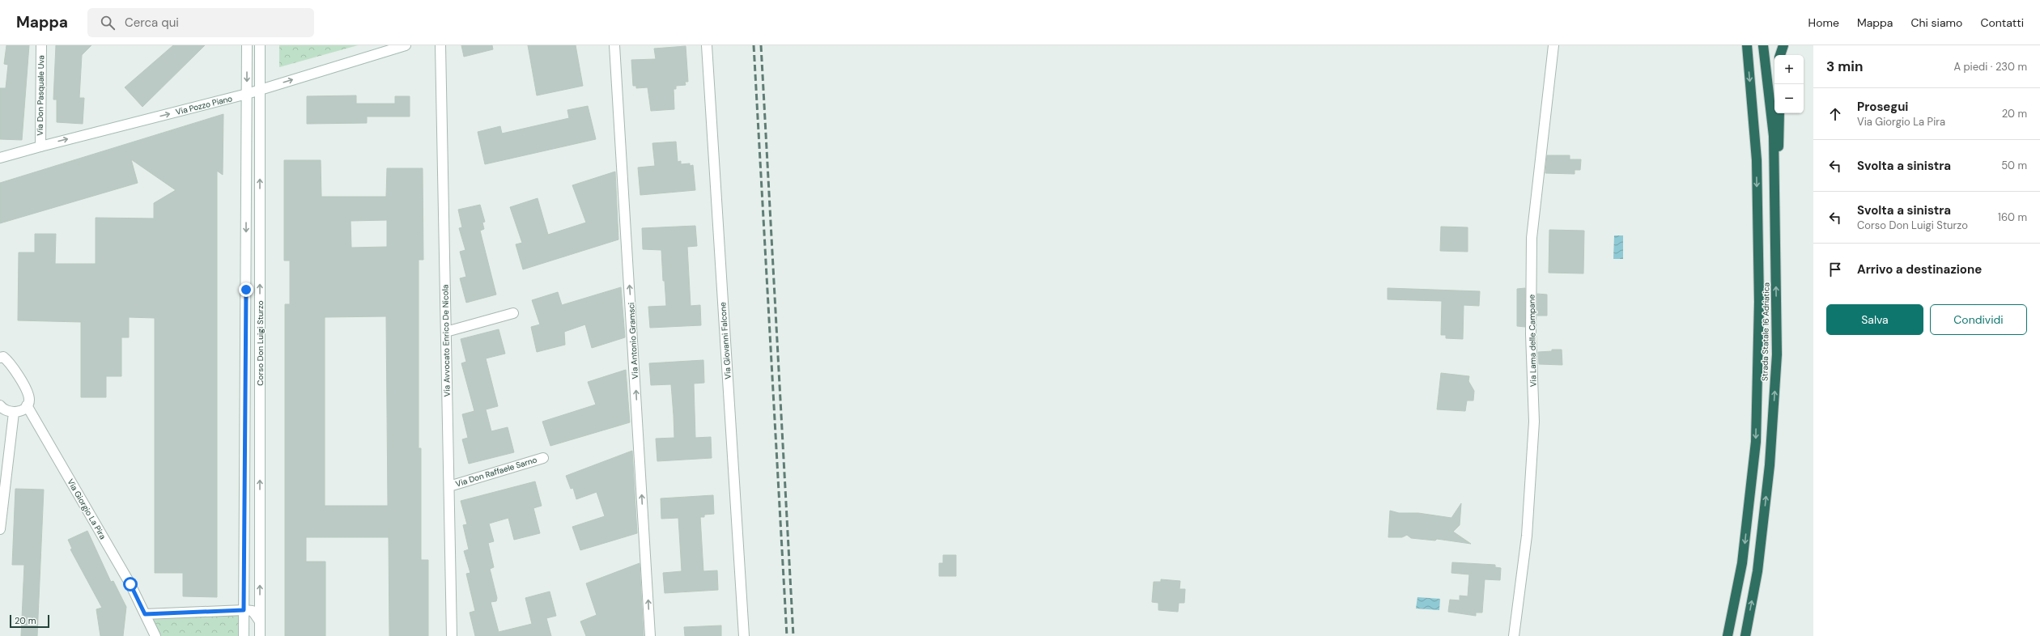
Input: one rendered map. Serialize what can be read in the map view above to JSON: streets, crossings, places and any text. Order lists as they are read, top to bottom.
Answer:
{
  "streets": {
    "highway": ["Strada Statale 16 Adriatica"],
    "street": [
      "Via Don Pasquale Uva",
      "Via Pozzo Piano",
      "Via Avvocato Enrico De Nicola",
      "Via Antonio Gramsci",
      "Via Giovanni Falcone",
      "Via Lama delle Campane",
      "Corso Don Luigi Sturzo",
      "Via Don Raffaele Sarno",
      "Via Giorgio La Pira"
    ]
  },
  "crossings": [
    ["Via Don Pasquale Uva", "Via Pozzo Piano"],
    ["Via Pozzo Piano", "Corso Don Luigi Sturzo"],
    ["Via Avvocato Enrico De Nicola", "Via Don Raffaele Sarno"]
  ],
  "one_way": ["Via Pozzo Piano", "Via Antonio Gramsci"],
  "scale_bar": "20 m",
  "page": {
    "header": "Mappa",
    "search": "Cerca qui",
    "nav": [
      "Home",
      "Mappa",
      "Chi siamo",
      "Contatti"
    ],
    "heading": ["3 min", "A piedi · 230 m"],
    "map_buttons": ["+", "−"],
    "list": [
      ["Prosegui", "Via Giorgio La Pira", "20 m"],
      ["Svolta a sinistra", "50 m"],
      ["Svolta a sinistra", "Corso Don Luigi Sturzo", "160 m"],
      "Arrivo a destinazione"
    ],
    "buttons": ["Salva", "Condividi"],
    "scale": "20 m"
  }
}
